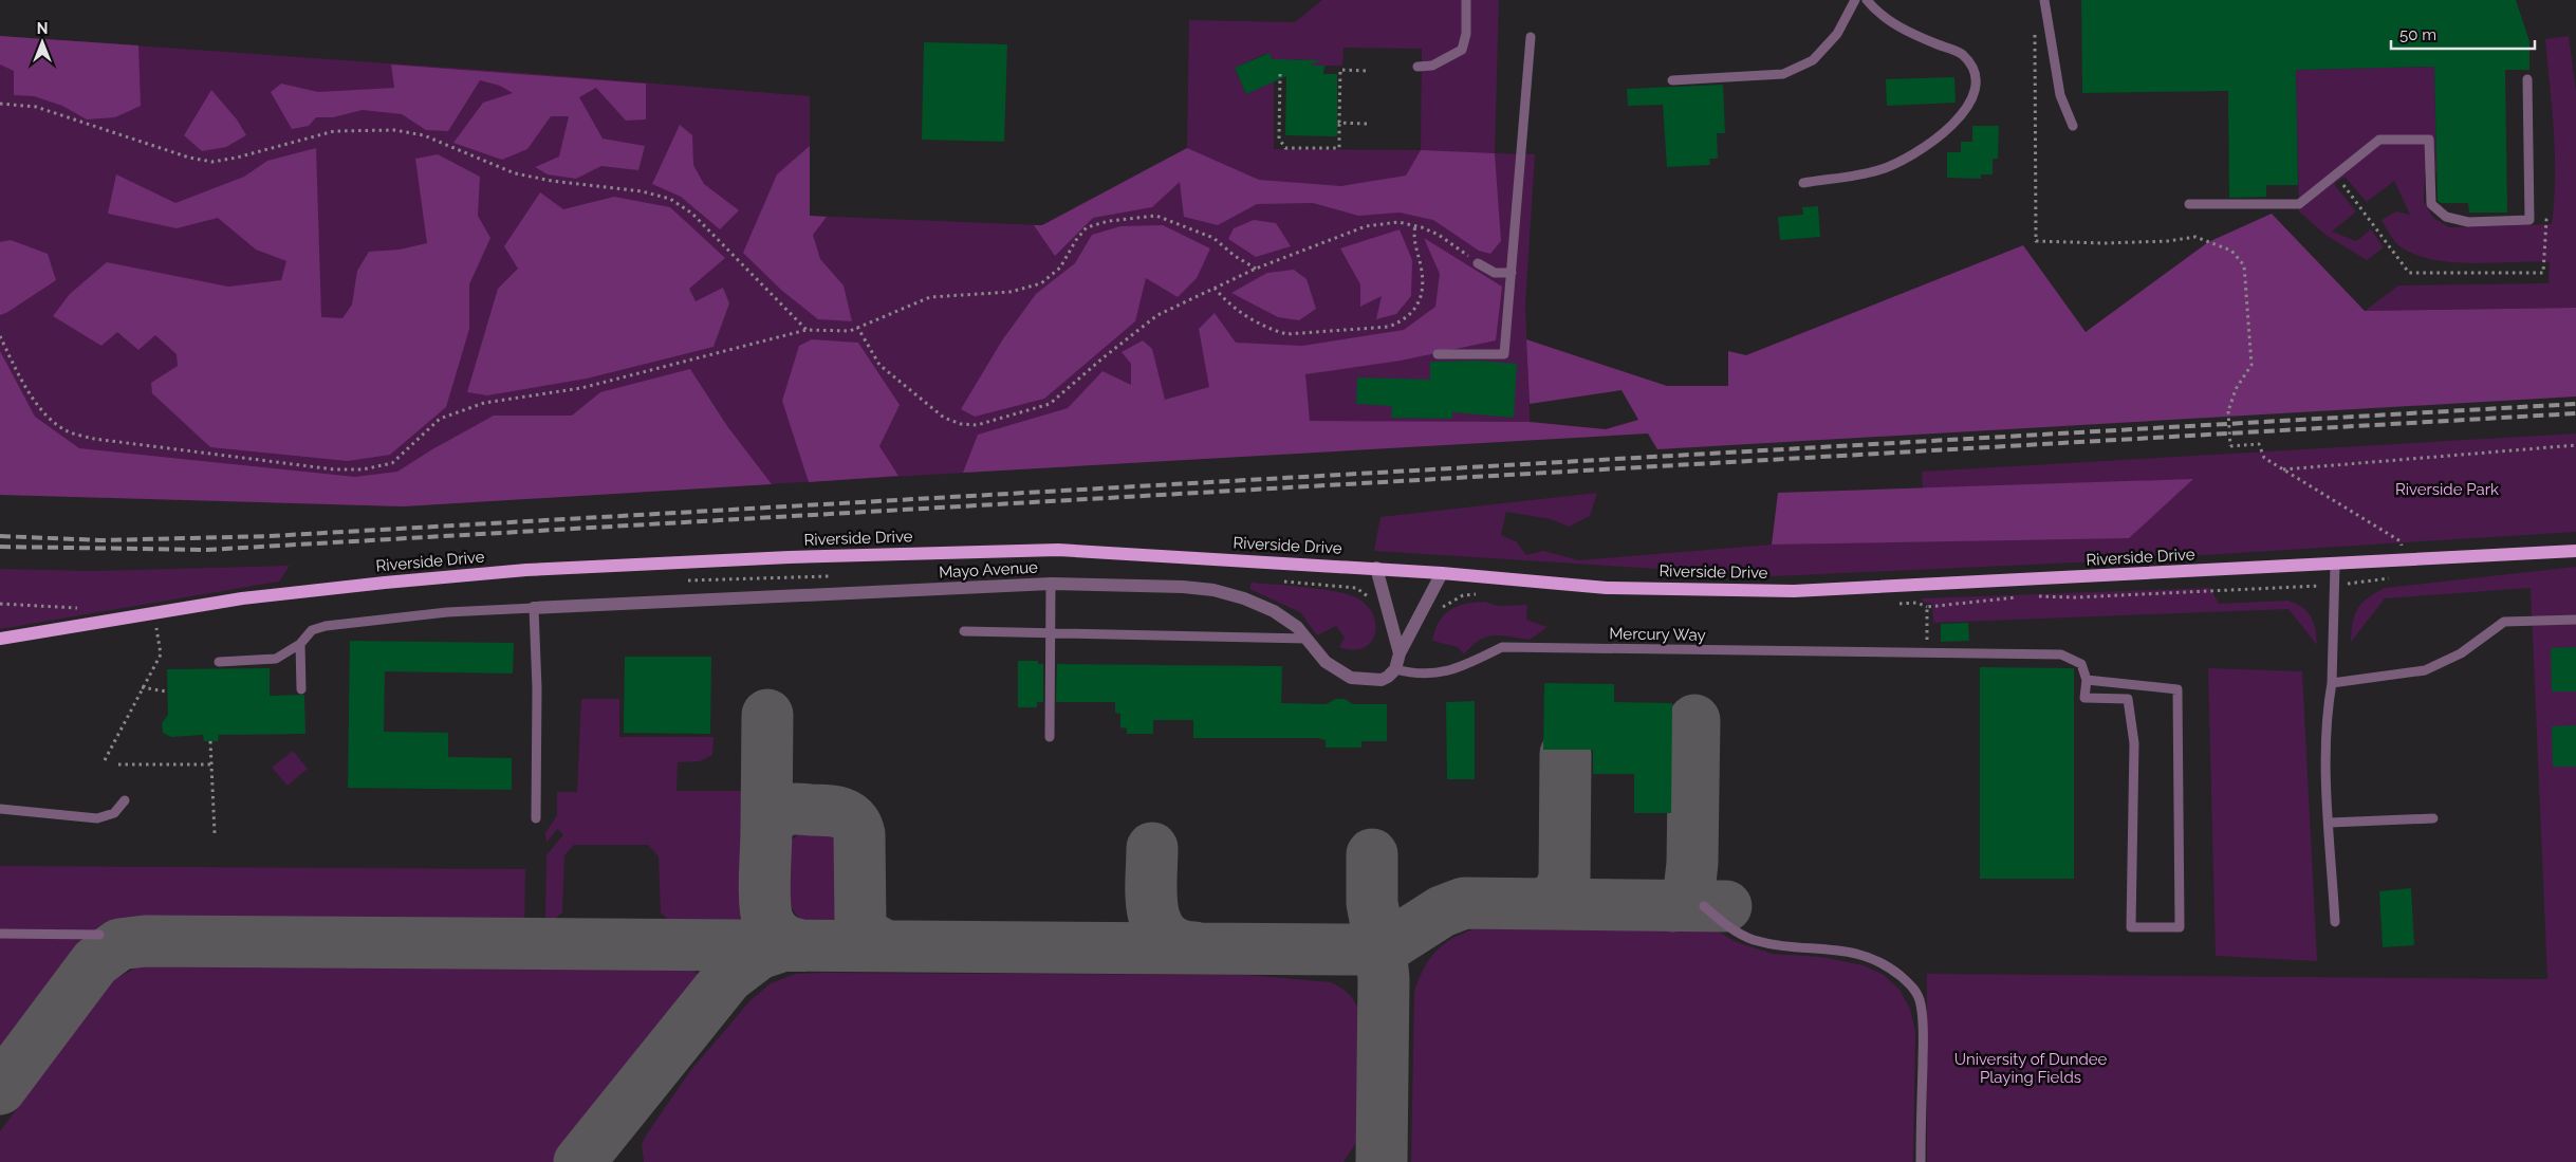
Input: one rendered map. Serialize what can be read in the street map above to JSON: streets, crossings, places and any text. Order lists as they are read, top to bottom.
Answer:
{
  "streets": {
    "main road": ["Riverside Drive"],
    "street": ["Mayo Avenue"],
    "lane": ["Mercury Way"]
  },
  "crossings": [
    ["Mayo Avenue", "Mercury Way"]
  ],
  "parks": ["Riverside Park", "University of Dundee Playing Fields"],
  "scale_bar": "50 m",
  "north": "top"
}
